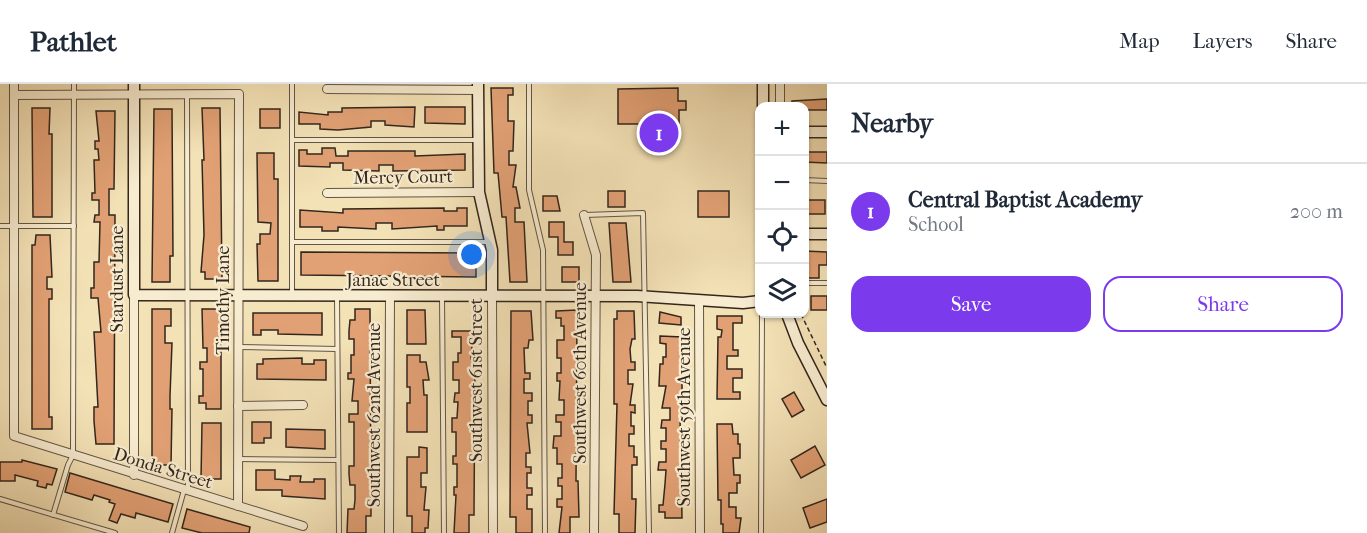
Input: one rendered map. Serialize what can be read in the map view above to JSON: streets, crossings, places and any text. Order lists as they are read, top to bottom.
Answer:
{
  "streets": {
    "street": [
      "Mercy Court",
      "Stardust Lane",
      "Janae Street",
      "Timothy Lane",
      "Southwest 60th Avenue",
      "Southwest 61st Street",
      "Southwest 62nd Avenue",
      "Southwest 59th Avenue",
      "Donda Street"
    ]
  },
  "crossings": [
    ["Mercy Court", "Southwest 61st Street"],
    ["Stardust Lane", "Janae Street"],
    ["Stardust Lane", "Donda Street"],
    ["Janae Street", "Timothy Lane"],
    ["Janae Street", "Southwest 60th Avenue"],
    ["Janae Street", "Southwest 61st Street"],
    ["Janae Street", "Southwest 62nd Avenue"],
    ["Janae Street", "Southwest 59th Avenue"],
    ["Timothy Lane", "Donda Street"]
  ],
  "page": {
    "header": "Pathlet",
    "nav": ["Map", "Layers", "Share"],
    "heading": "Nearby",
    "map_buttons": ["+", "−"],
    "pins": "1",
    "list": [
      {
        "mark": "1",
        "name": "Central Baptist Academy",
        "note": "School",
        "value": "200 m"
      }
    ],
    "buttons": ["Save", "Share"]
  }
}
